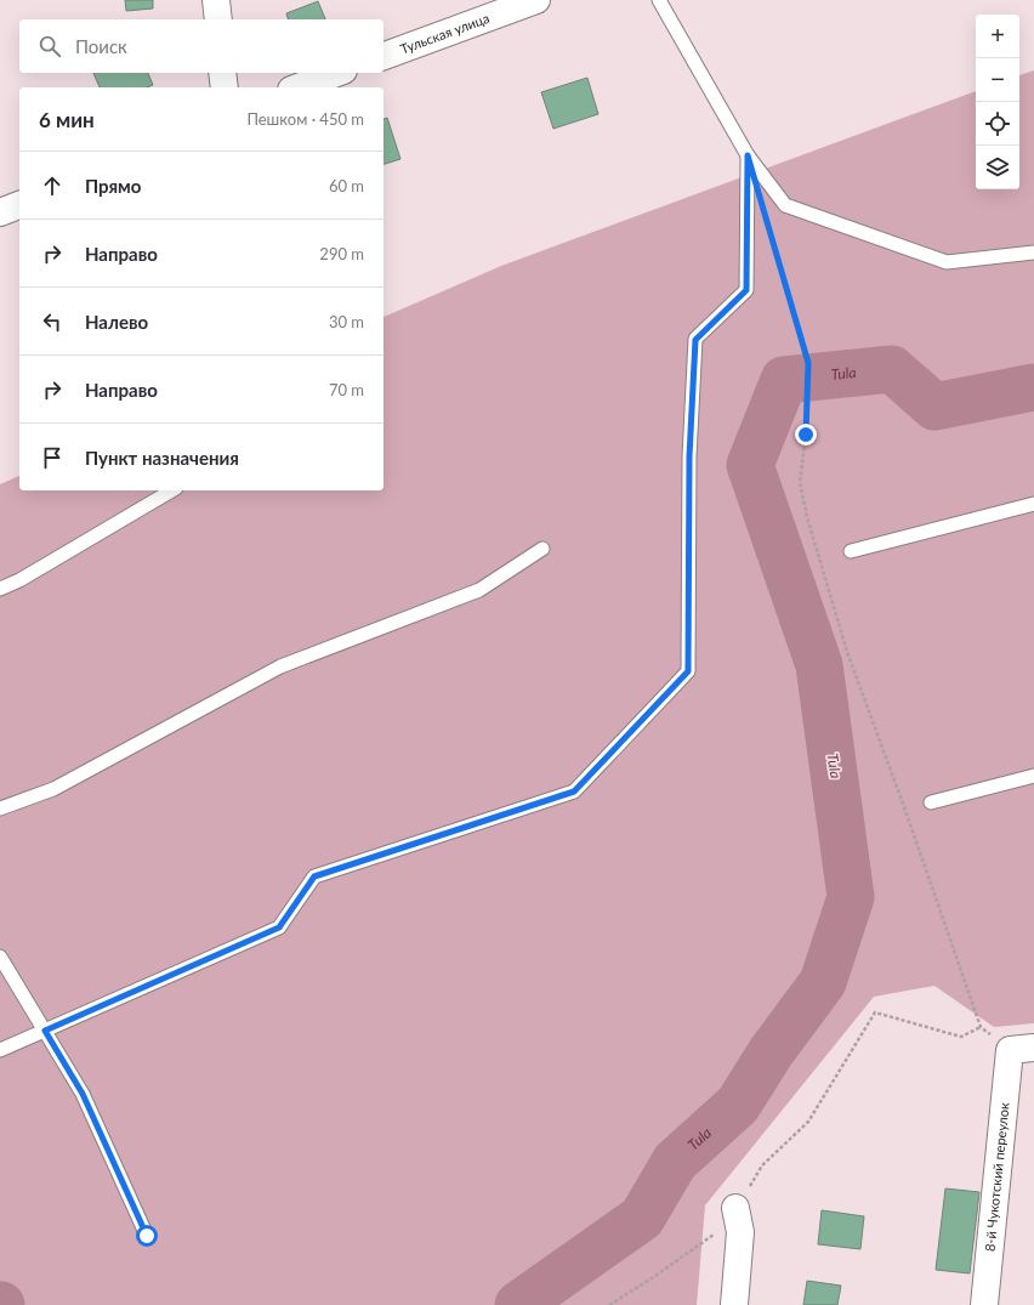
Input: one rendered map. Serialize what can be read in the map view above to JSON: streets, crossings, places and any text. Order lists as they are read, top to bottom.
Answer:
{
  "streets": {
    "street": ["Тульская улица", "8-й Чукотский переулок"]
  },
  "water": ["Tula"],
  "page": {
    "map_buttons": ["+", "−"],
    "search": "Поиск",
    "heading": ["6 мин", "Пешком · 450 m"],
    "list": [
      ["Прямо", "60 m"],
      ["Направо", "290 m"],
      ["Налево", "30 m"],
      ["Направо", "70 m"],
      "Пункт назначения"
    ]
  }
}
